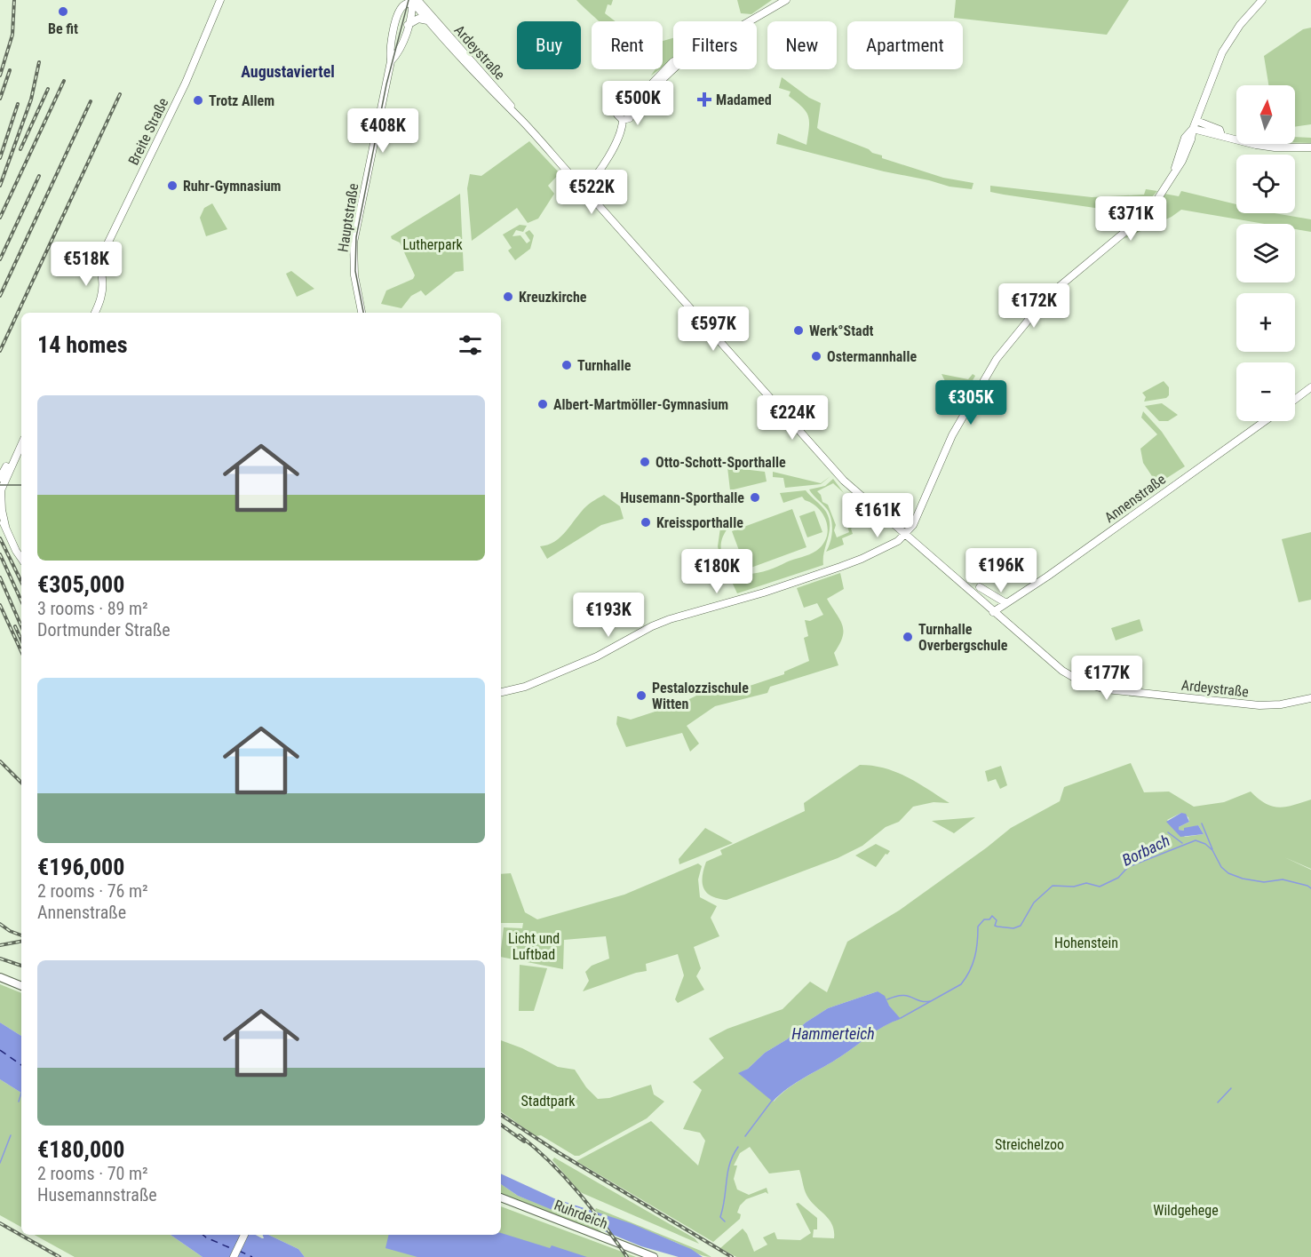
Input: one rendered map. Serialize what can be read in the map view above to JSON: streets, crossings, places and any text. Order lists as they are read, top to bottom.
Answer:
{
  "streets": {
    "main road": [
      "Ardeystraße",
      "Breite Straße",
      "Hauptstraße",
      "Annenstraße",
      "Ruhrdeich"
    ]
  },
  "crossings": [
    ["Ardeystraße", "Hauptstraße"],
    ["Ardeystraße", "Annenstraße"]
  ],
  "districts": ["Augustaviertel"],
  "water": ["Borbach", "Hammerteich"],
  "parks": [
    "Lutherpark",
    "Licht und Luftbad",
    "Hohenstein",
    "Stadtpark",
    "Streichelzoo",
    "Wildgehege"
  ],
  "places": {
    "other": [
      "Be fit",
      "Trotz Allem",
      "Ruhr-Gymnasium",
      "Kreuzkirche",
      "Werk°Stadt",
      "Ostermannhalle",
      "Turnhalle",
      "Albert-Martmöller-Gymnasium",
      "Otto-Schott-Sporthalle",
      "Husemann-Sporthalle",
      "Kreissporthalle",
      "Turnhalle Overbergschule",
      "Pestalozzischule Witten"
    ],
    "health": ["Madamed"]
  },
  "north": "top",
  "page": {
    "chip": [
      "Buy",
      "Rent",
      "Filters",
      "New",
      "Apartment"
    ],
    "price": [
      "€500K",
      "€408K",
      "€522K",
      "€371K",
      "€518K",
      "€172K",
      "€597K",
      "€305K",
      "€224K",
      "€161K",
      "€196K",
      "€180K",
      "€193K",
      "€177K"
    ],
    "map_buttons": ["+", "−"],
    "heading": "14 homes",
    "list": [
      {
        "name": "€305,000",
        "note": "3 rooms · 89 m² · Dortmunder Straße"
      },
      {
        "name": "€196,000",
        "note": "2 rooms · 76 m² · Annenstraße"
      },
      {
        "name": "€180,000",
        "note": "2 rooms · 70 m² · Husemannstraße"
      }
    ]
  }
}
